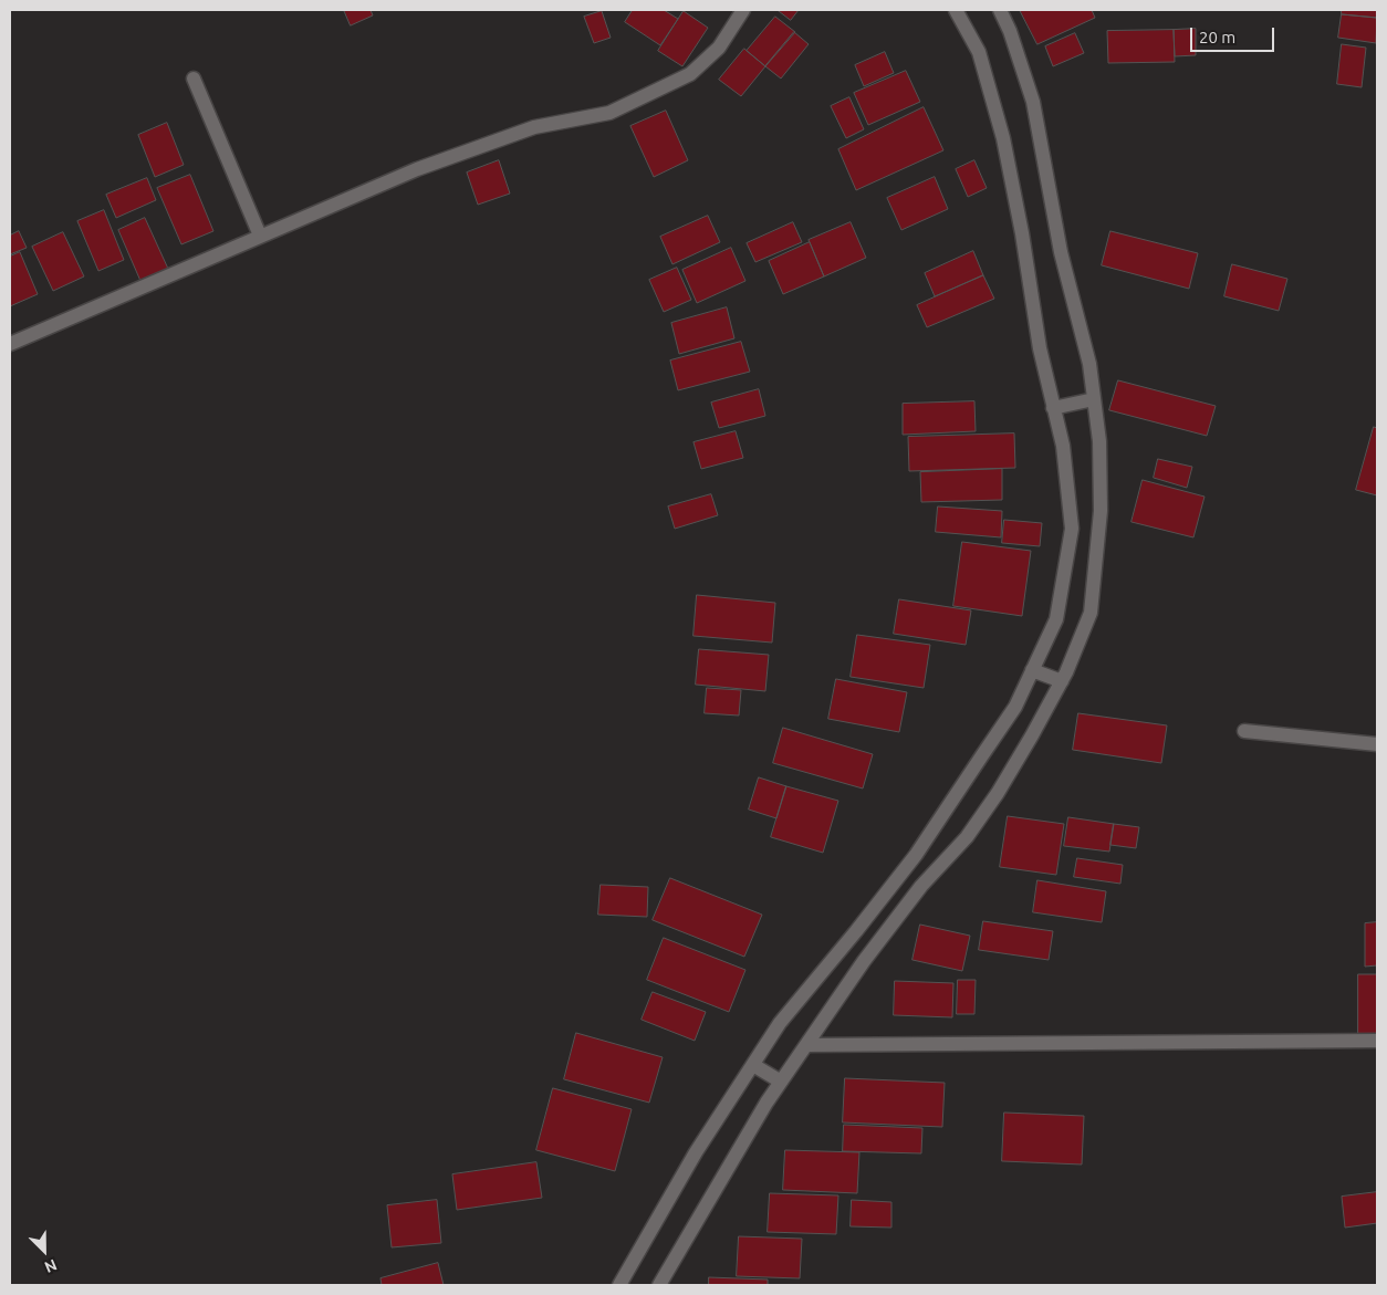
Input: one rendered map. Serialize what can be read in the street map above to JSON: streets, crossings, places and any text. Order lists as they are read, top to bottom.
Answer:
{
  "scale_bar": "20 m",
  "north": "bottom right"
}
